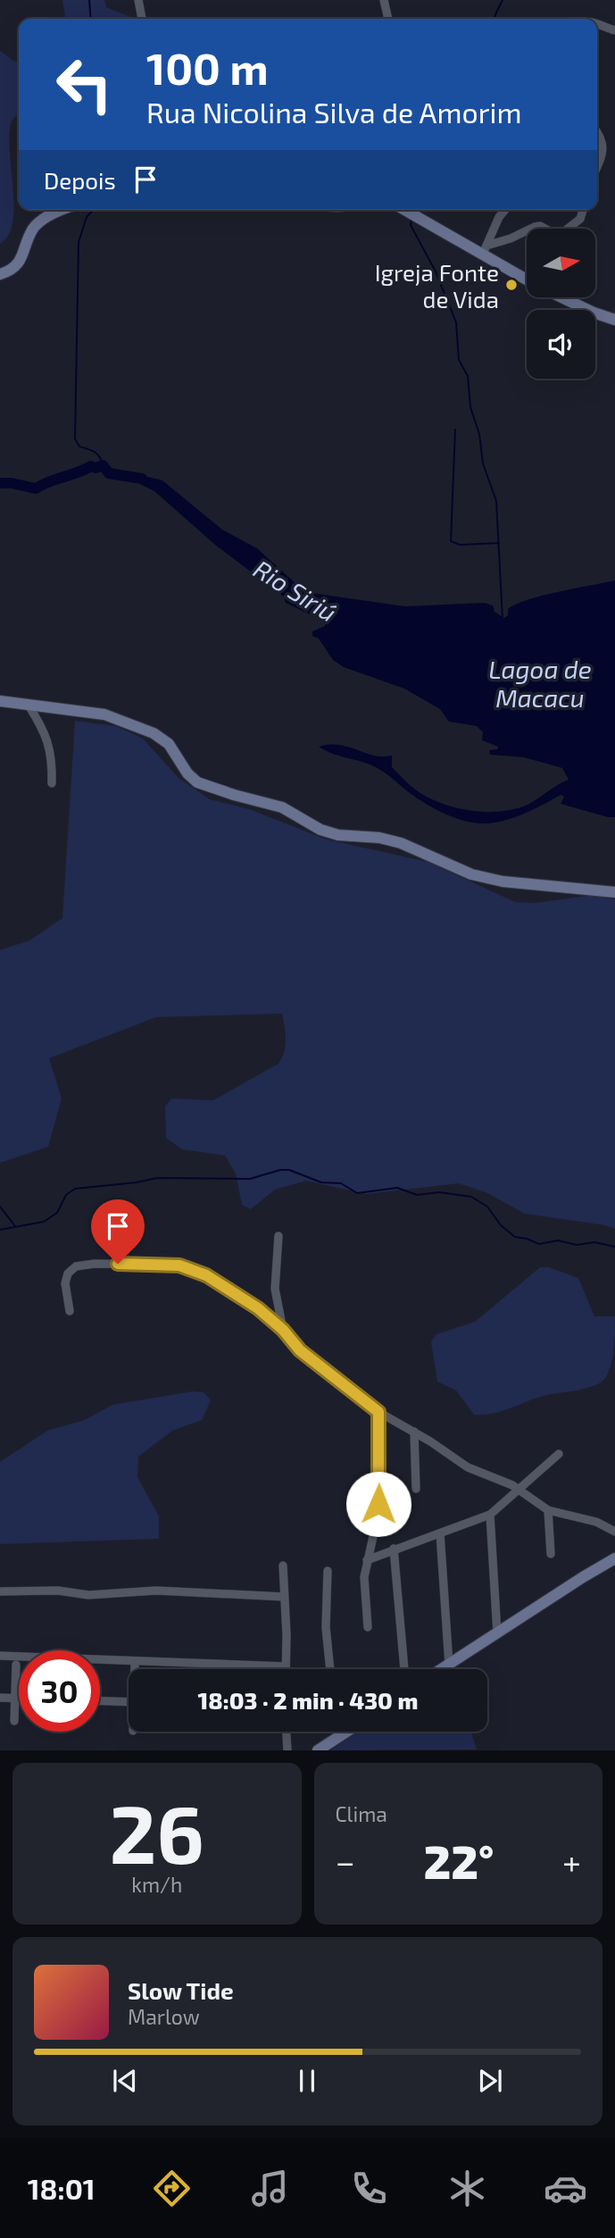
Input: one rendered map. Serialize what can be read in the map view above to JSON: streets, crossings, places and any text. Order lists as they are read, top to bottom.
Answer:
{
  "water": ["Rio Siriú", "Lagoa de Macacu"],
  "places": ["Igreja Fonte de Vida"],
  "north": "right",
  "page": {
    "turn": ["100 m", "Rua Nicolina Silva de Amorim"],
    "then": "Depois",
    "limit": "30",
    "trip": "18:03 · 2 min · 430 m",
    "tile": [
      ["26", "km/h"],
      "Clima"
    ],
    "heat": ["−", "22°", "+"],
    "song": ["Slow Tide", "Marlow"],
    "tabs": "18:01"
  }
}
